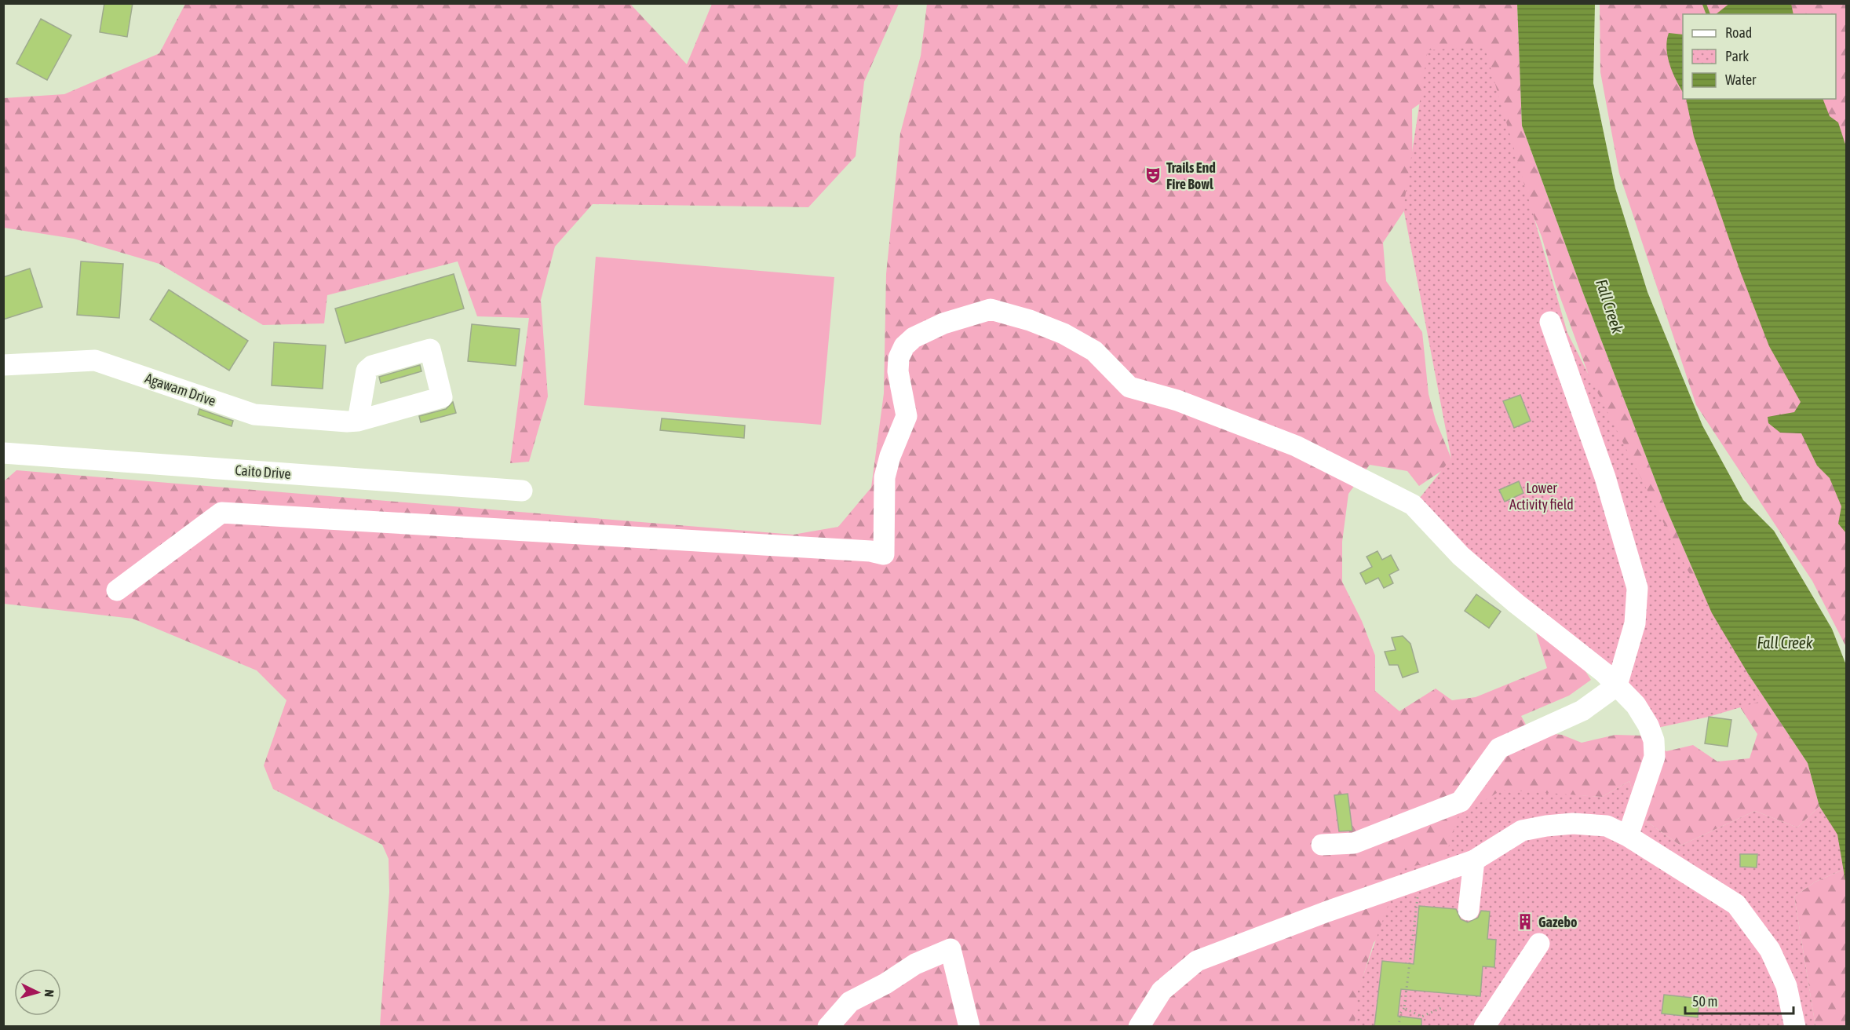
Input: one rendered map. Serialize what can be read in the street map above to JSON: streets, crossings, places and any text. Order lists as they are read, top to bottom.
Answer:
{
  "streets": {
    "street": ["Agawam Drive", "Caito Drive"]
  },
  "water": ["Fall Creek"],
  "parks": ["Lower Activity field"],
  "places": {
    "theatre": ["Trails End Fire Bowl"],
    "building": ["Gazebo"]
  },
  "legend": ["Road", "Park", "Water"],
  "scale_bar": "50 m",
  "north": "right"
}
